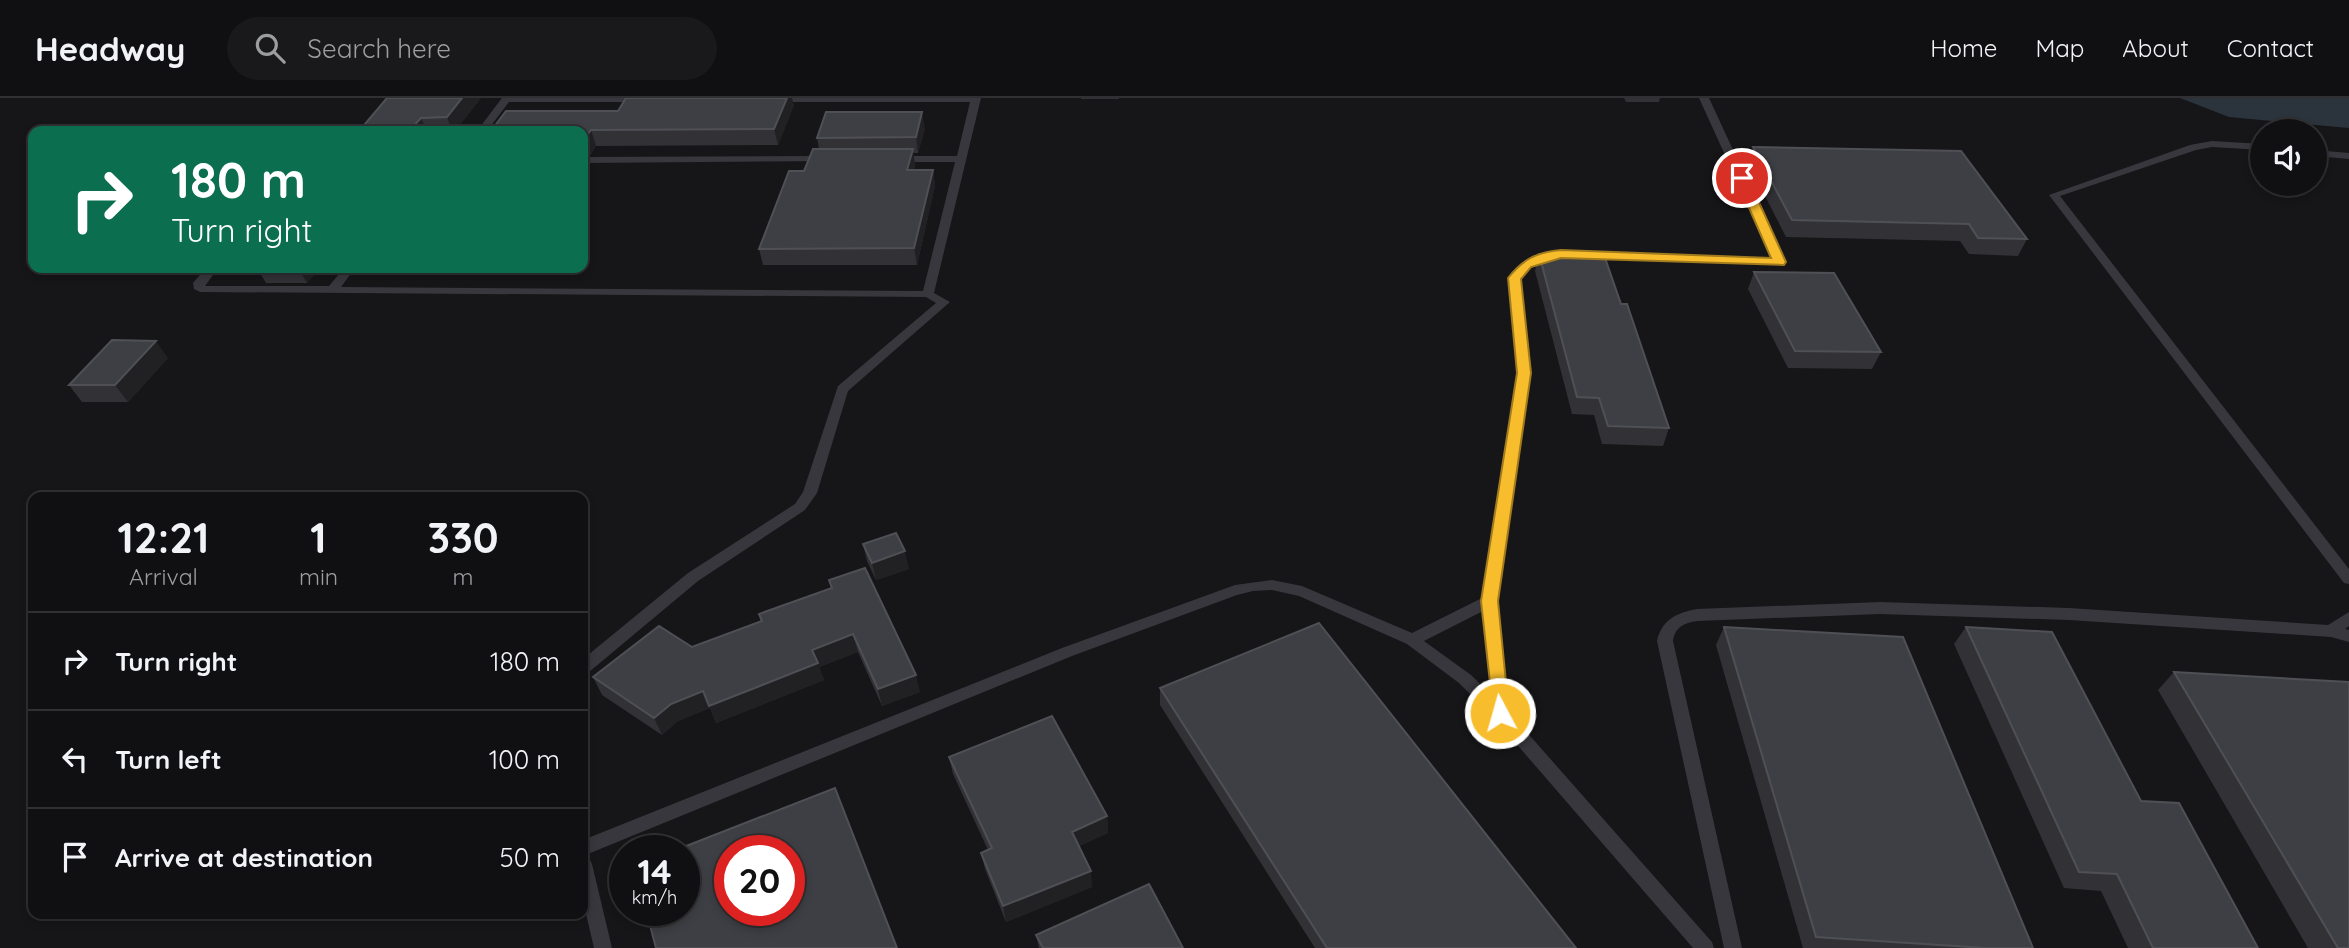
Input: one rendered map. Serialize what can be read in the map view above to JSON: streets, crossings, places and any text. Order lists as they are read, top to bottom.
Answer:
{
  "page": {
    "header": "Headway",
    "search": "Search here",
    "nav": [
      "Home",
      "Map",
      "About",
      "Contact"
    ],
    "turn": ["180 m", "Turn right"],
    "eta": [
      "12:21",
      "Arrival",
      "1",
      "min",
      "330",
      "m"
    ],
    "list": [
      {
        "name": "Turn right",
        "value": "180 m"
      },
      {
        "name": "Turn left",
        "value": "100 m"
      },
      {
        "name": "Arrive at destination",
        "value": "50 m"
      }
    ],
    "speed": "14 km/h",
    "limit": "20"
  }
}
